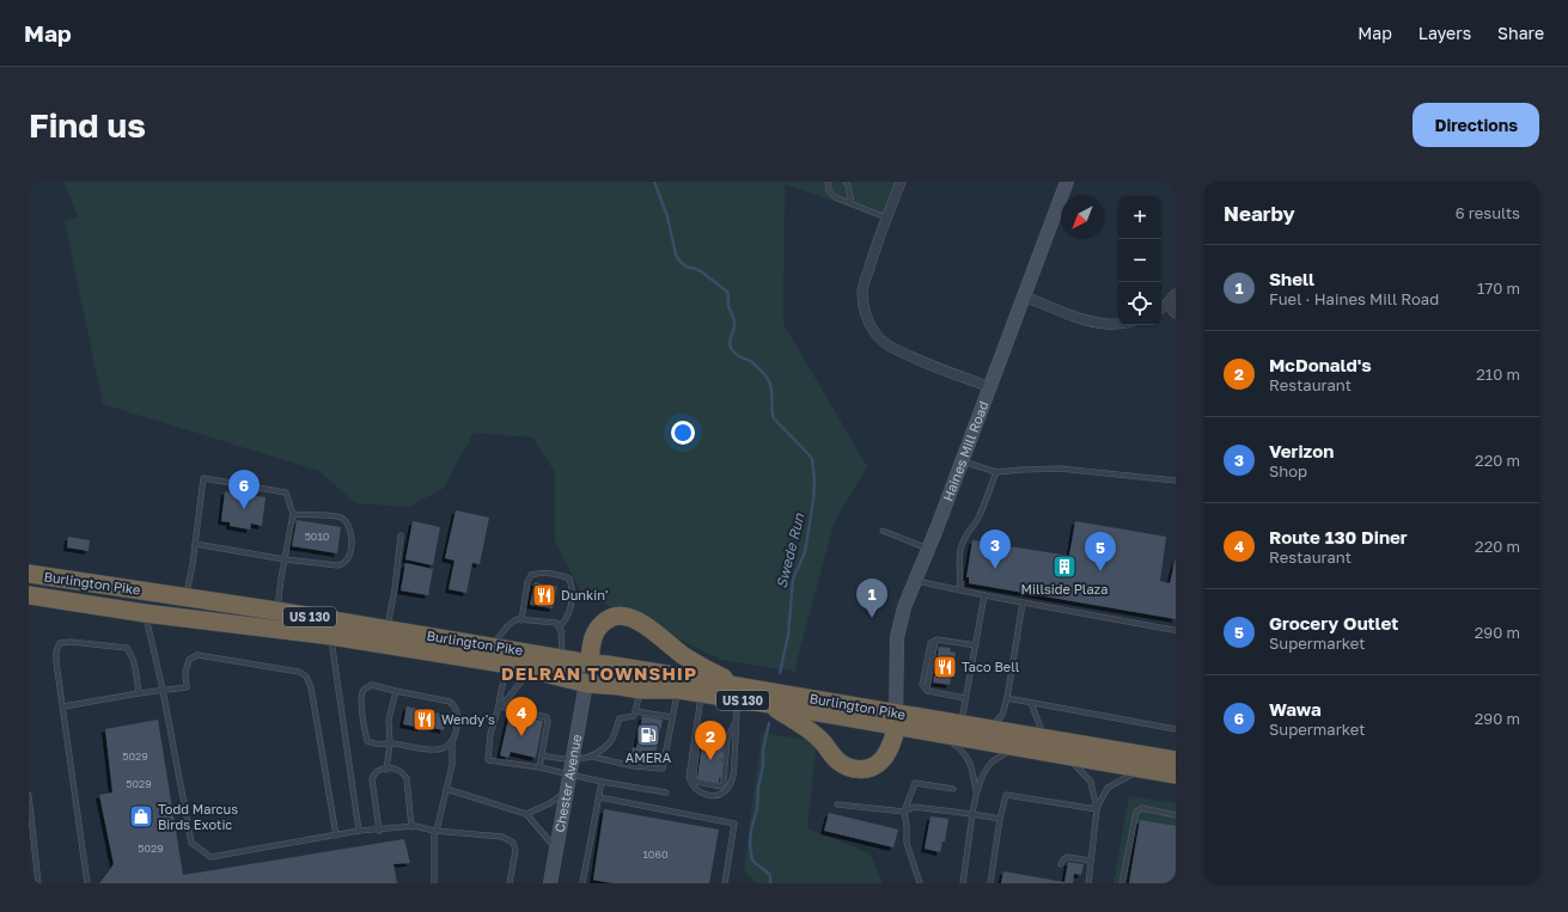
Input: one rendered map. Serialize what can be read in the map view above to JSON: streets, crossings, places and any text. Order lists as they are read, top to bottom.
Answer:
{
  "streets": {
    "highway": ["Burlington Pike", "US 130"],
    "street": ["Haines Mill Road", "Chester Avenue"]
  },
  "crossings": [
    ["Haines Mill Road", "Burlington Pike"],
    ["Burlington Pike", "Chester Avenue"]
  ],
  "districts": ["DELRAN TOWNSHIP"],
  "water": ["Swede Run"],
  "places": {
    "building": ["Millside Plaza"],
    "restaurant": ["Dunkin'", "Taco Bell", "Wendy's"],
    "fuel station": ["AMERA"],
    "shop": ["Todd Marcus Birds Exotic"]
  },
  "house_numbers": [
    "5010",
    "5029",
    "5029",
    "5029",
    "1060"
  ],
  "north": "bottom left",
  "page": {
    "header": "Map",
    "nav": ["Map", "Layers", "Share"],
    "buttons": "Directions",
    "title": "Find us",
    "heading": ["Nearby", "6 results"],
    "map_buttons": ["+", "−"],
    "list": [
      {
        "mark": "1",
        "name": "Shell",
        "note": "Fuel · Haines Mill Road",
        "value": "170 m"
      },
      {
        "mark": "2",
        "name": "McDonald's",
        "note": "Restaurant",
        "value": "210 m"
      },
      {
        "mark": "3",
        "name": "Verizon",
        "note": "Shop",
        "value": "220 m"
      },
      {
        "mark": "4",
        "name": "Route 130 Diner",
        "note": "Restaurant",
        "value": "220 m"
      },
      {
        "mark": "5",
        "name": "Grocery Outlet",
        "note": "Supermarket",
        "value": "290 m"
      },
      {
        "mark": "6",
        "name": "Wawa",
        "note": "Supermarket",
        "value": "290 m"
      }
    ],
    "pins": [
      "6",
      "3",
      "5",
      "1",
      "4",
      "2"
    ]
  }
}
